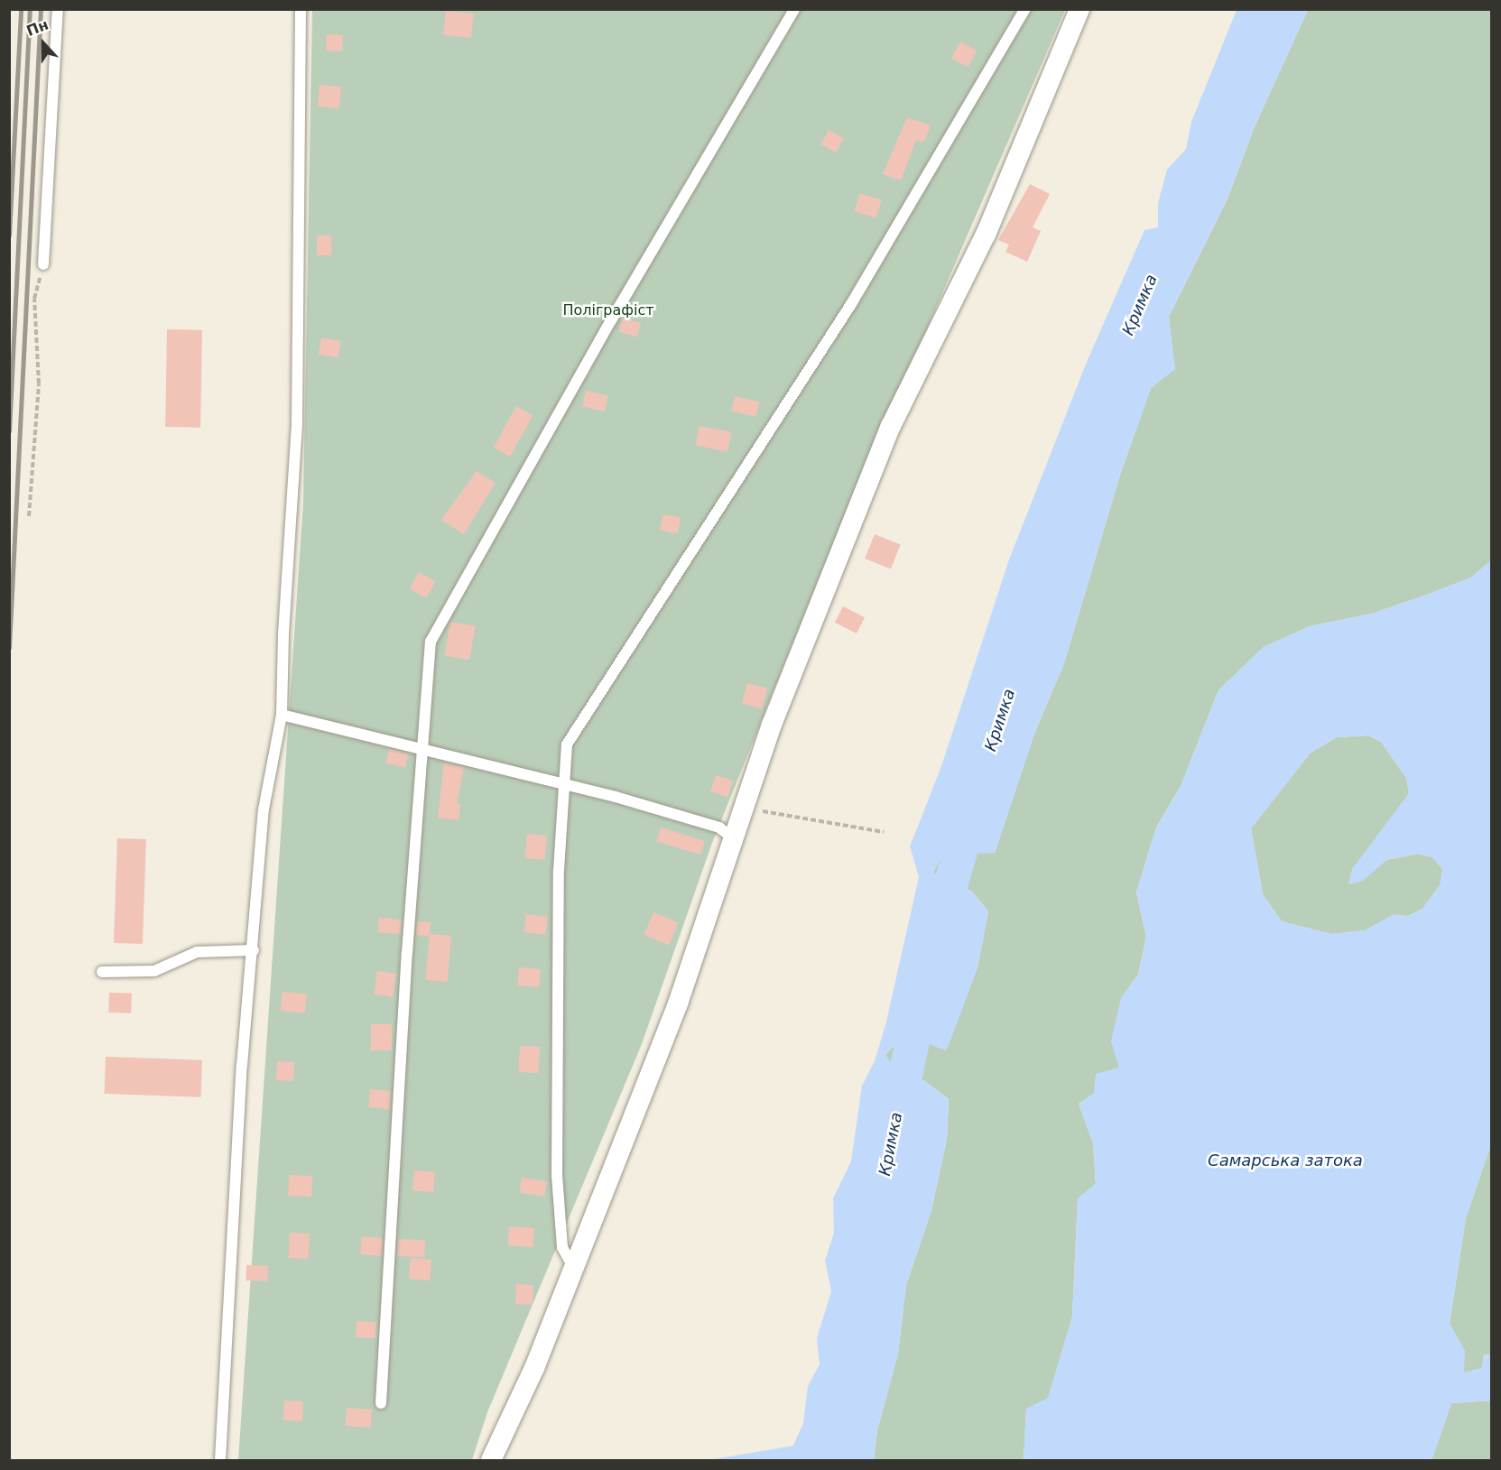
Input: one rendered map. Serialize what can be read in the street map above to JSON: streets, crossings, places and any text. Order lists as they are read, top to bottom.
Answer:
{
  "water": ["Кримка", "Самарська затока"],
  "parks": ["Поліграфіст"],
  "north": "top"
}
